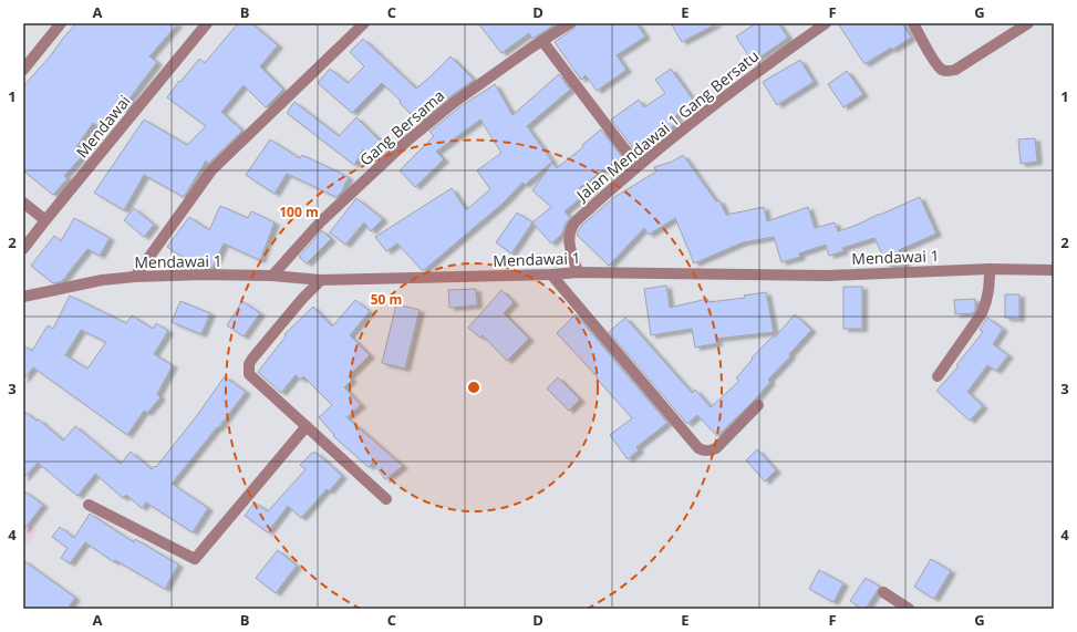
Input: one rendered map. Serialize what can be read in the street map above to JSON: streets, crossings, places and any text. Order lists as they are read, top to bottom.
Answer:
{
  "streets": {
    "street": [
      "Jalan Mendawai 1 Gang Bersatu",
      "Mendawai",
      "Gang Bersama",
      "Mendawai 1"
    ]
  },
  "crossings": [
    ["Jalan Mendawai 1 Gang Bersatu", "Mendawai 1"],
    ["Gang Bersama", "Mendawai 1"]
  ],
  "grid": {
    "columns": [
      "A",
      "B",
      "C",
      "D",
      "E",
      "F",
      "G"
    ],
    "rows": [
      "1",
      "2",
      "3",
      "4"
    ]
  },
  "rings": ["100 m", "50 m"]
}
